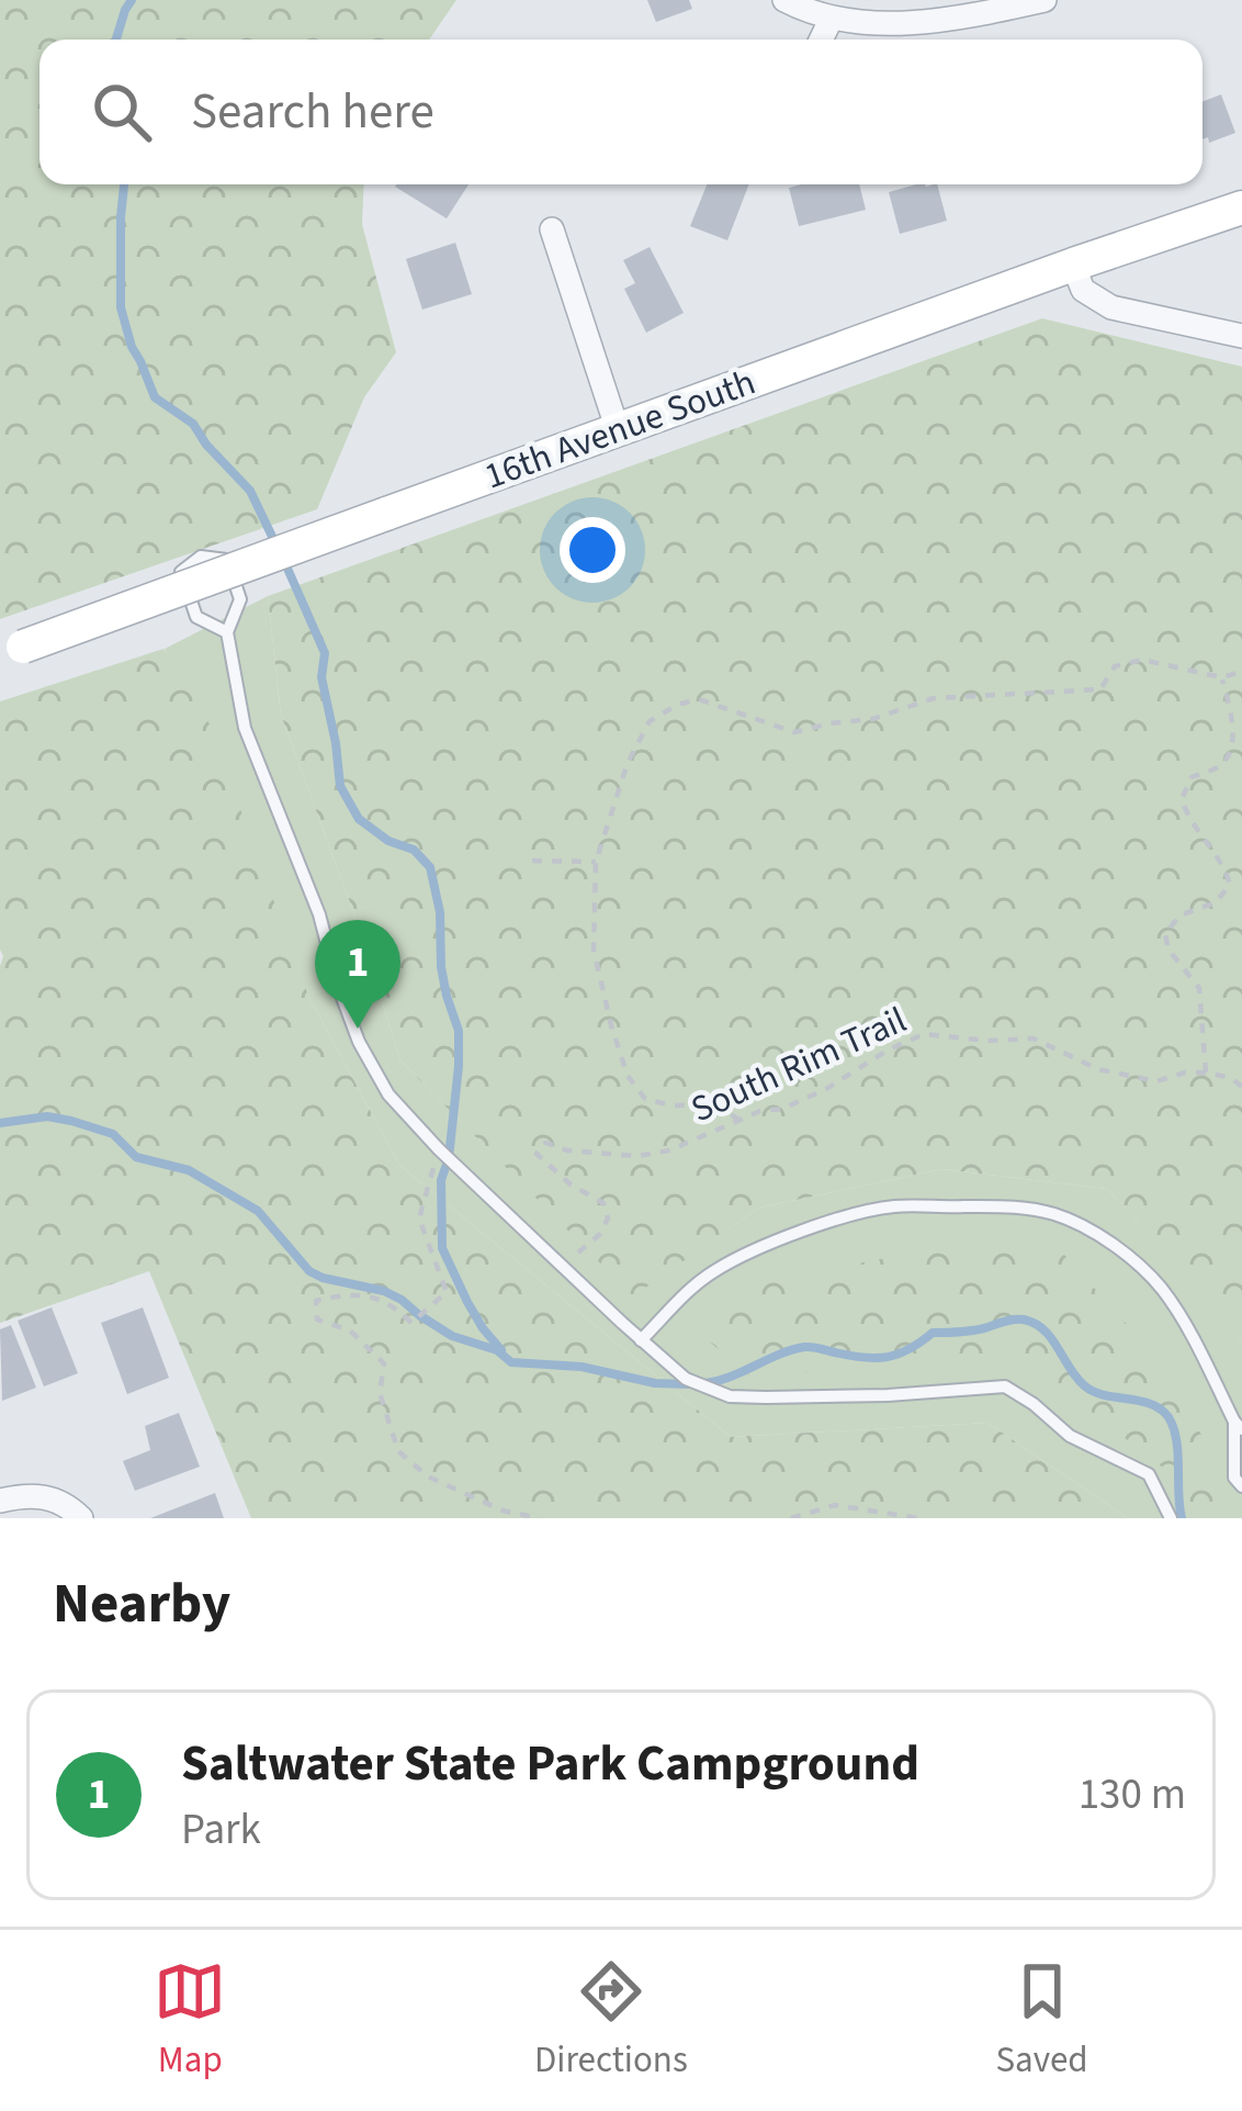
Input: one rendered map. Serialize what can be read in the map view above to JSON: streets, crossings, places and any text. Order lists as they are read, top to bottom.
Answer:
{
  "streets": {
    "main road": ["16th Avenue South"],
    "path": ["South Rim Trail"]
  },
  "page": {
    "search": "Search here",
    "pins": "1",
    "heading": "Nearby",
    "list": [
      {
        "mark": "1",
        "name": "Saltwater State Park Campground",
        "note": "Park",
        "value": "130 m"
      }
    ],
    "nav": ["Map", "Directions", "Saved"]
  }
}
